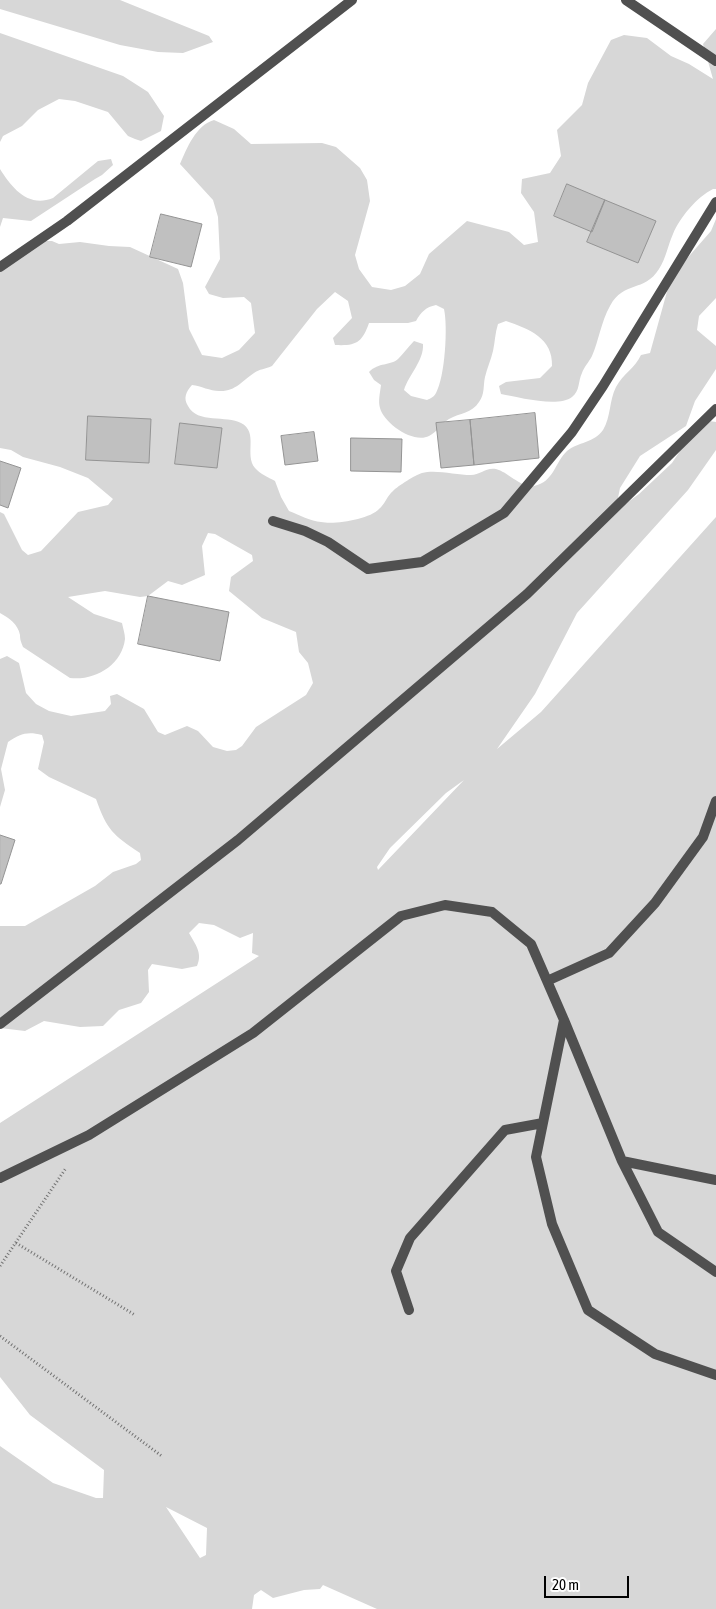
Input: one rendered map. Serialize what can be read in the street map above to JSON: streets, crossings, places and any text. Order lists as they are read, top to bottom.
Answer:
{
  "scale_bar": "20 m"
}
